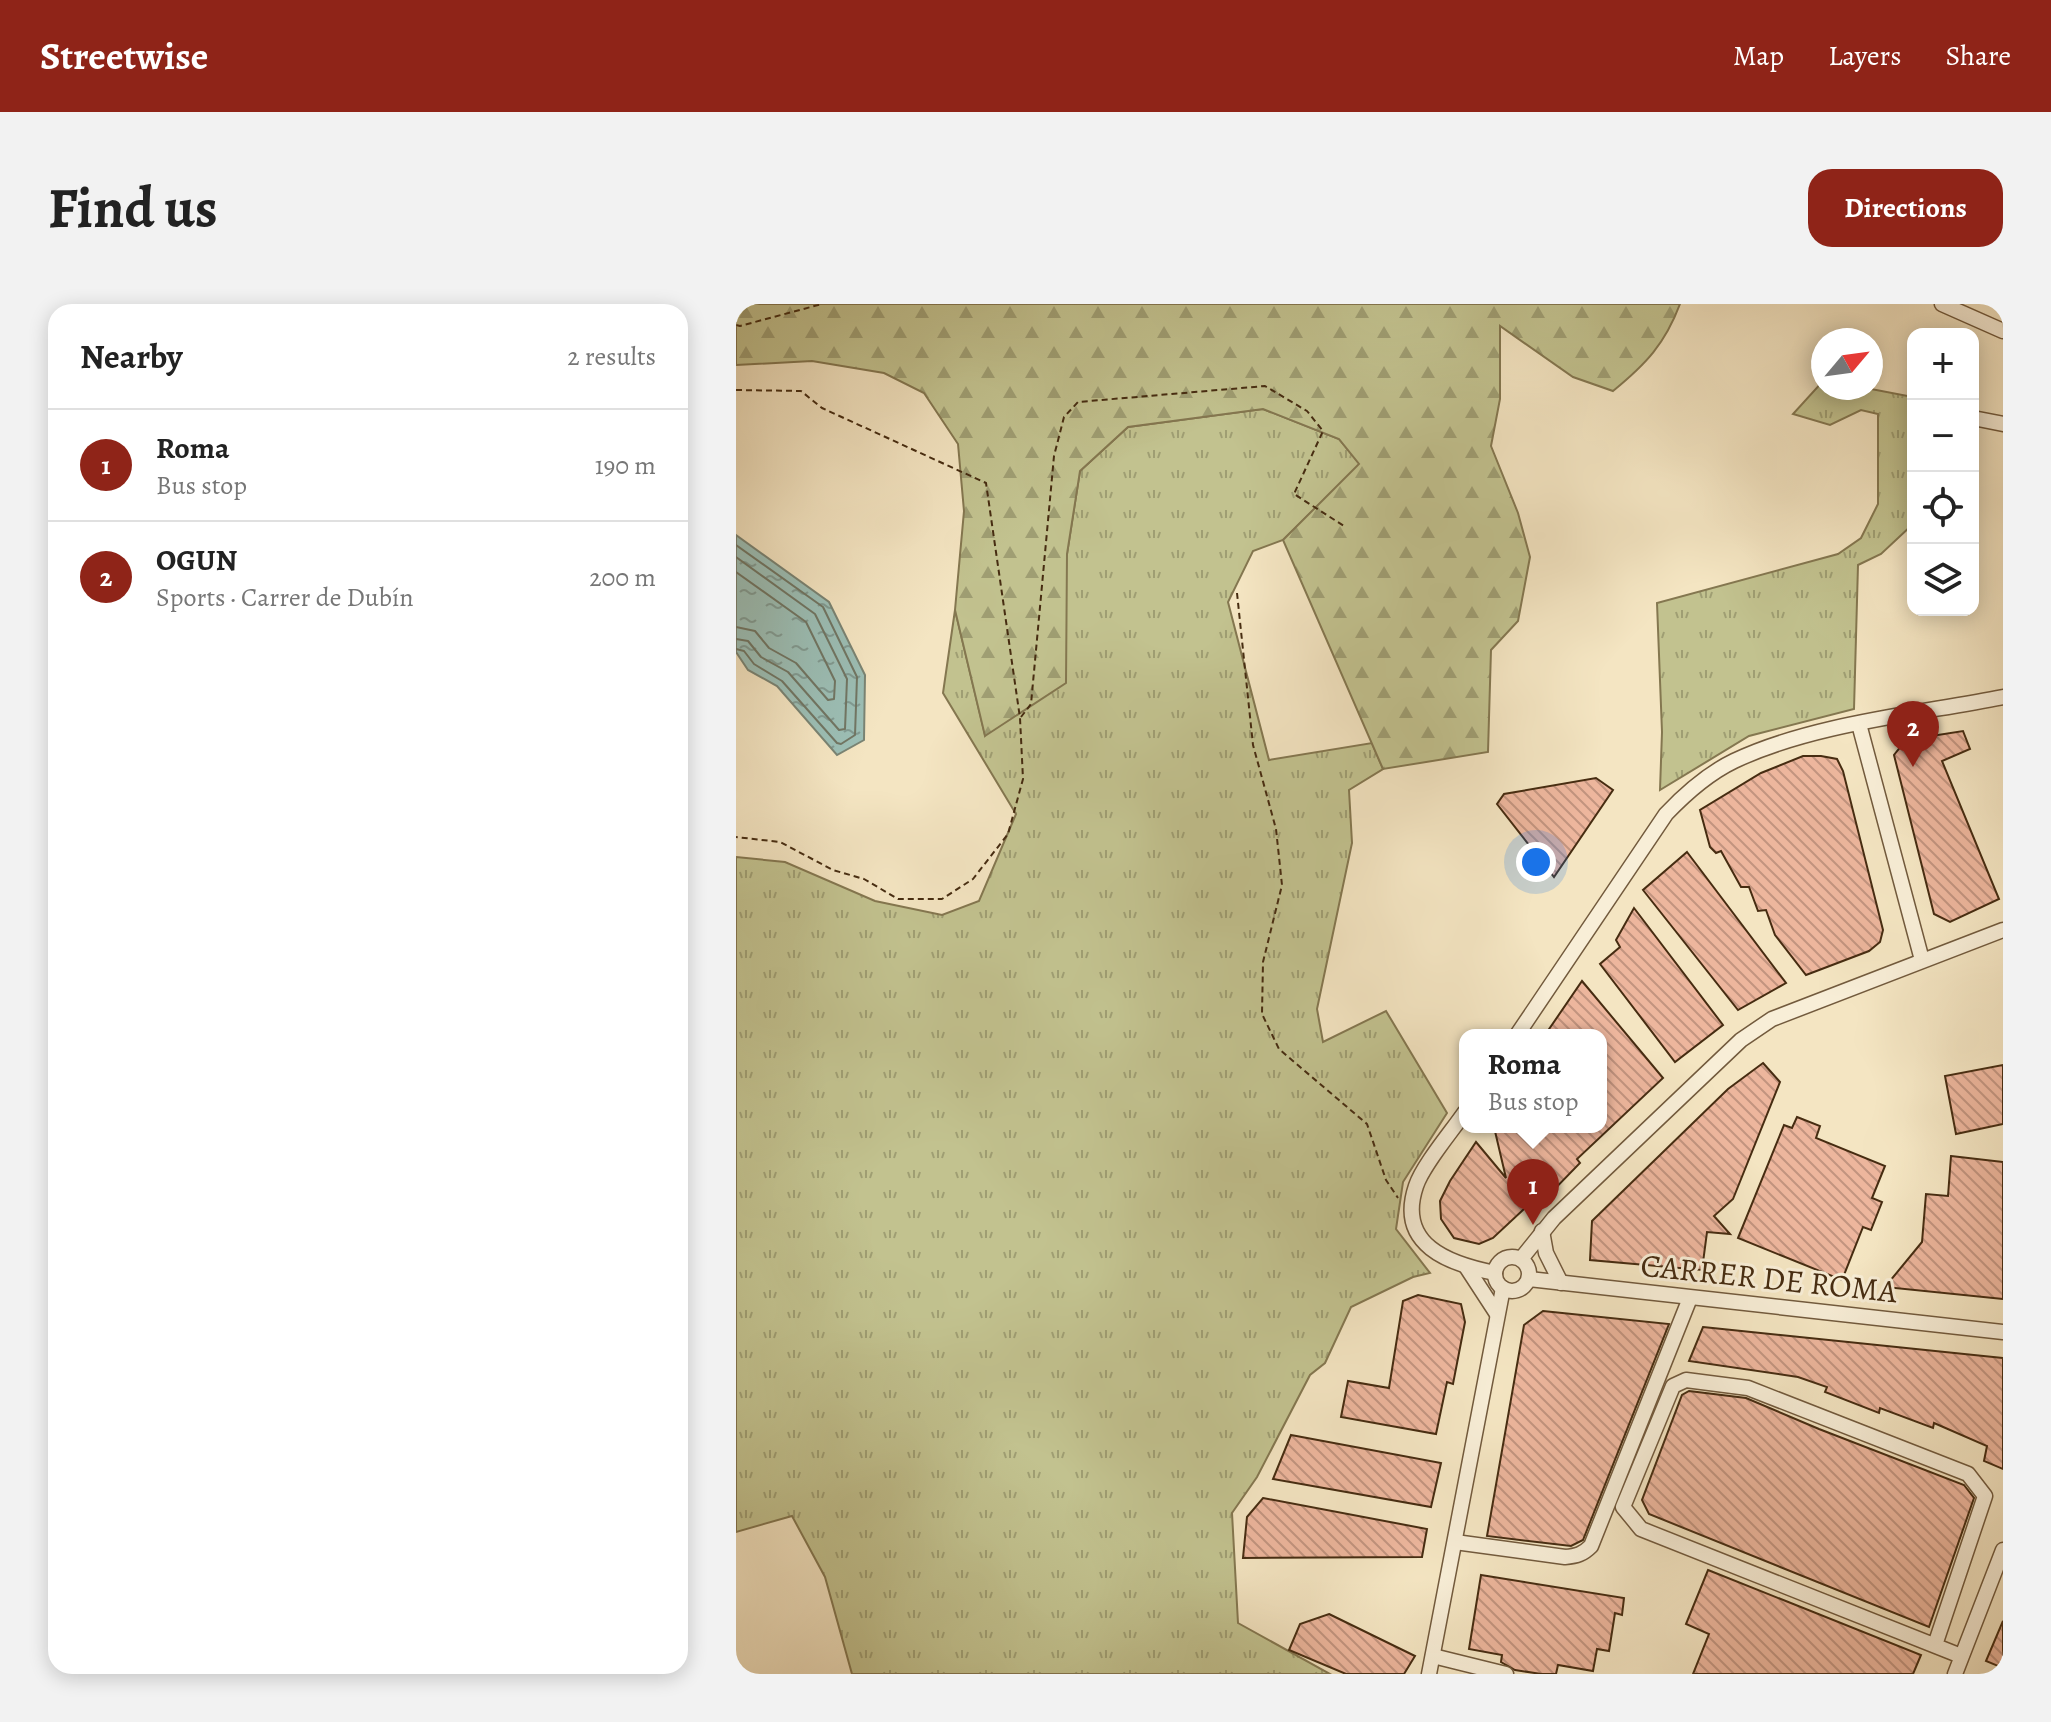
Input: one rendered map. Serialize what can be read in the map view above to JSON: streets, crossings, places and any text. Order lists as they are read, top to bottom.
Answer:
{
  "streets": {
    "street": ["CARRER DE ROMA"]
  },
  "north": "top right",
  "page": {
    "header": "Streetwise",
    "nav": ["Map", "Layers", "Share"],
    "buttons": "Directions",
    "title": "Find us",
    "heading": ["Nearby", "2 results"],
    "map_buttons": ["+", "−"],
    "list": [
      {
        "mark": "1",
        "name": "Roma",
        "note": "Bus stop",
        "value": "190 m"
      },
      {
        "mark": "2",
        "name": "OGUN",
        "note": "Sports · Carrer de Dubín",
        "value": "200 m"
      }
    ],
    "pins": ["2", "1"],
    "popup": ["Roma", "Bus stop"]
  }
}
